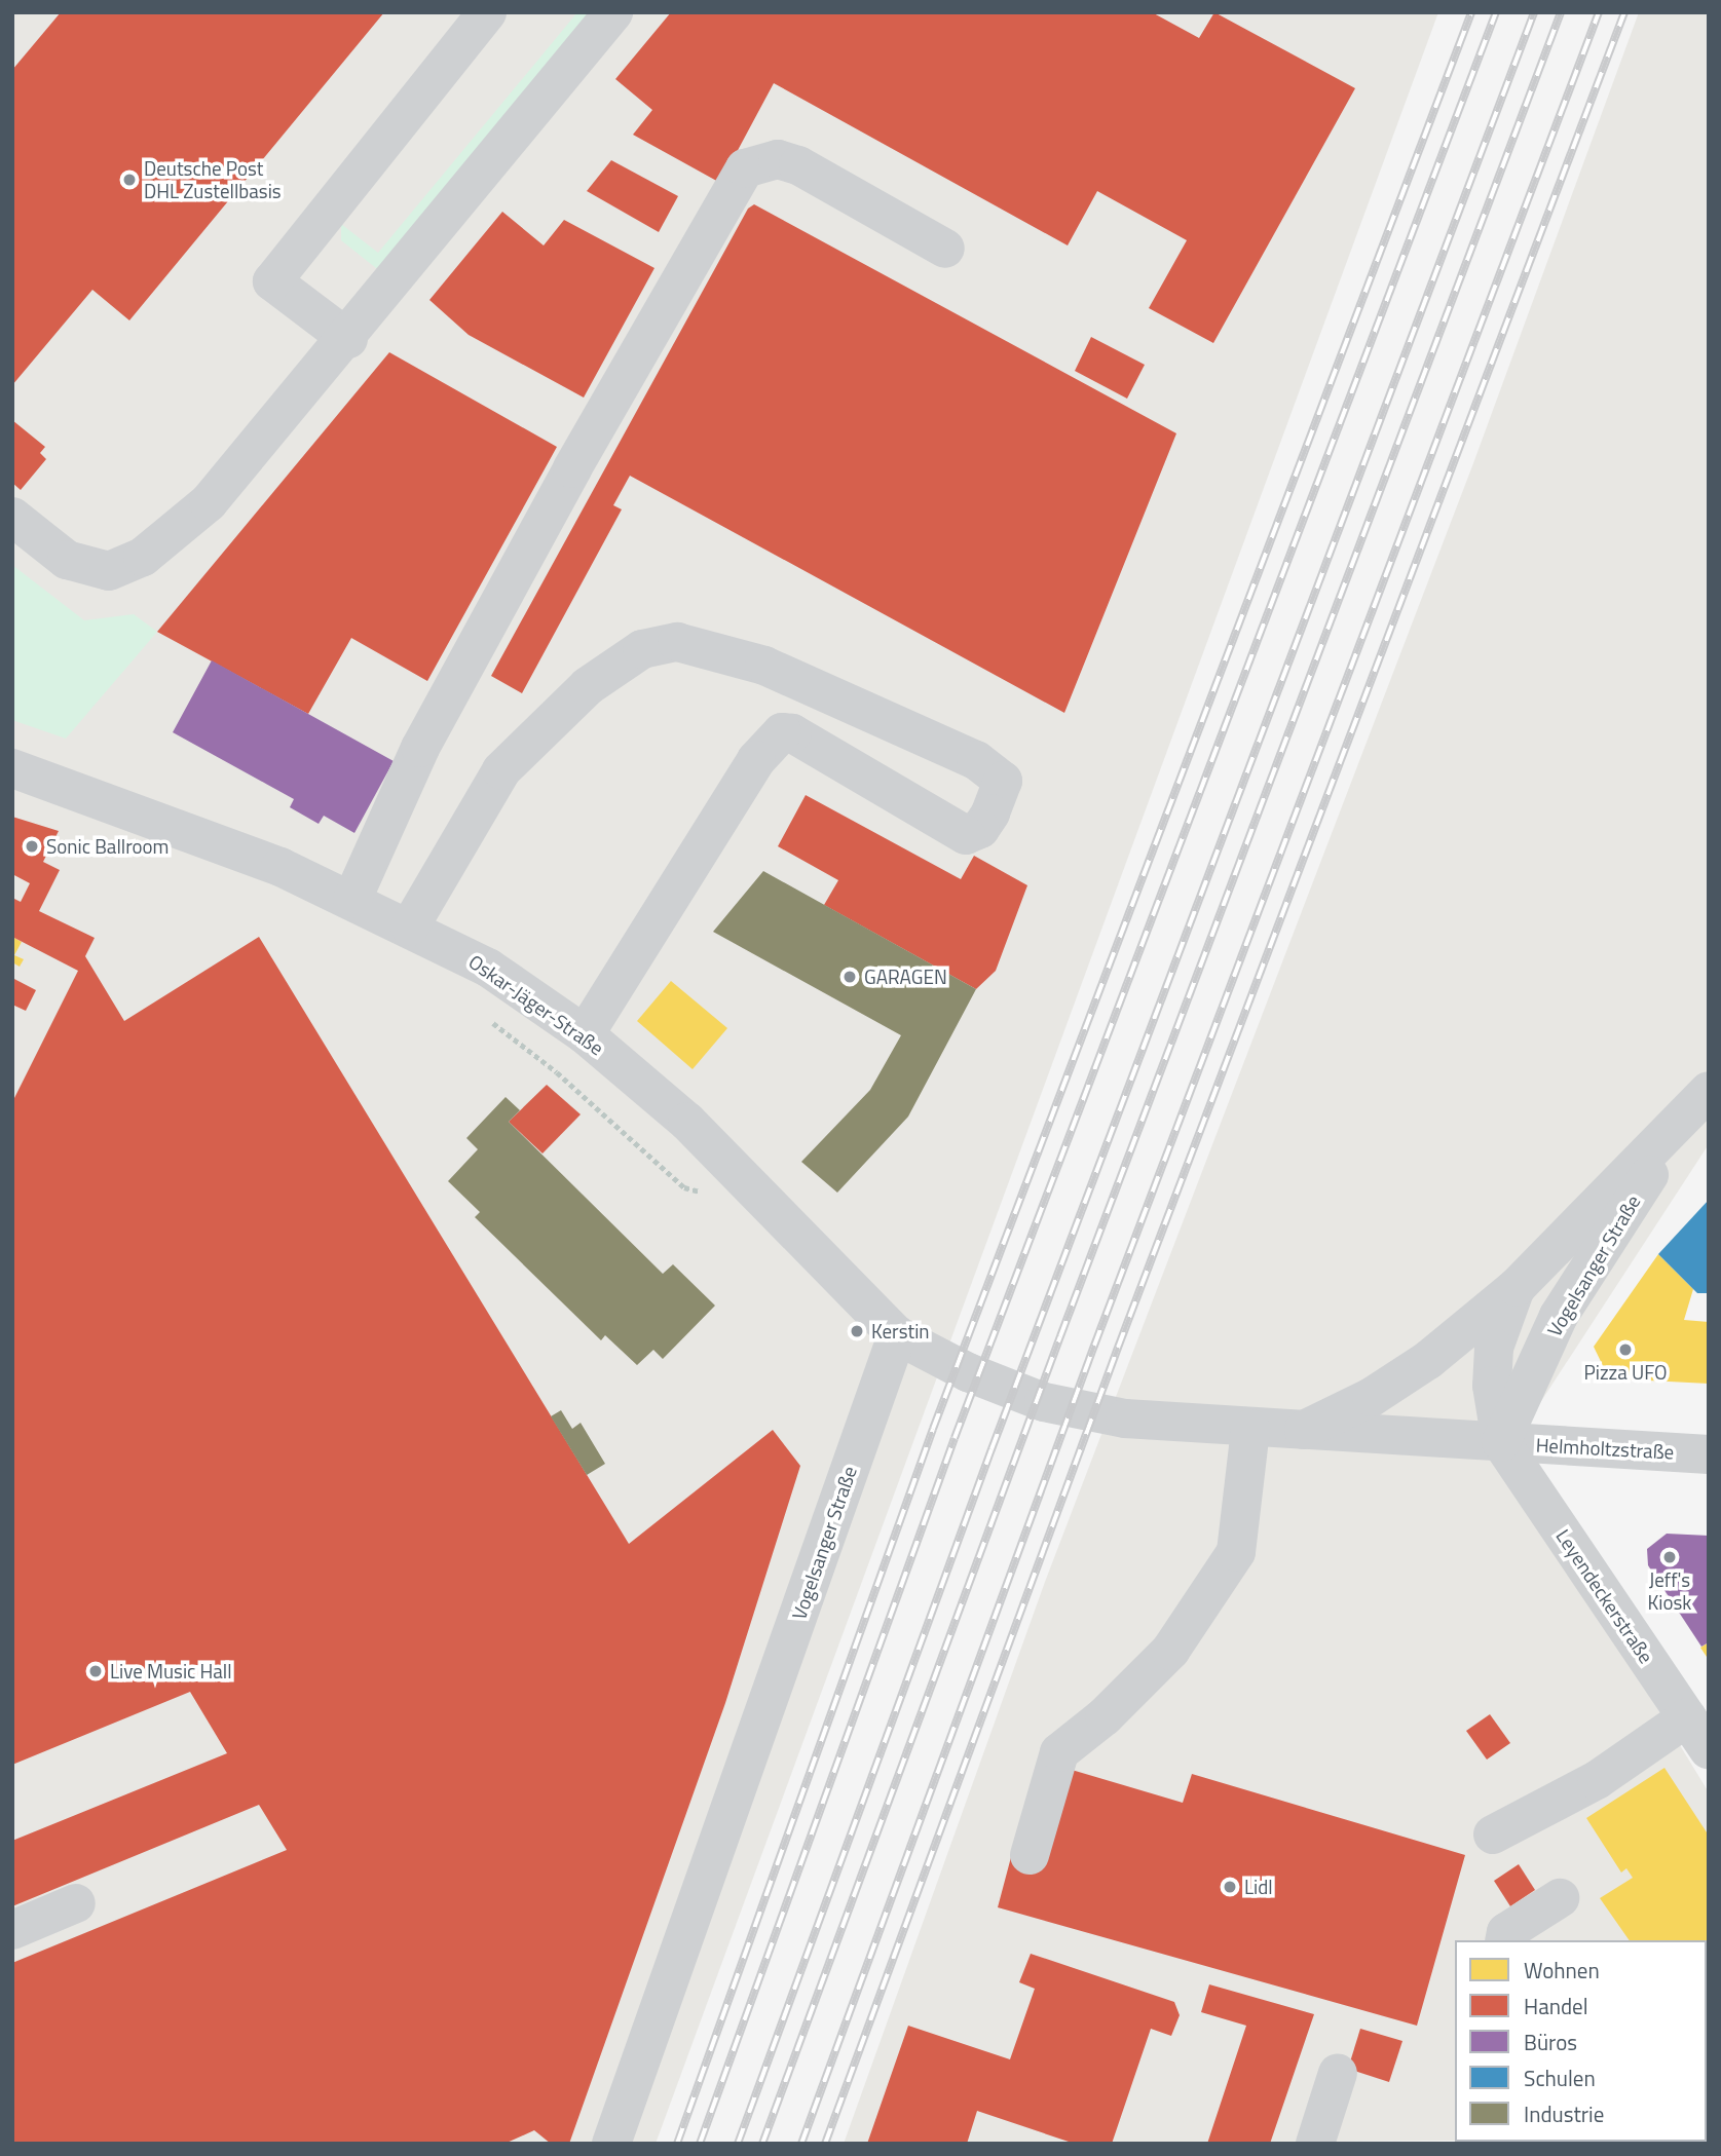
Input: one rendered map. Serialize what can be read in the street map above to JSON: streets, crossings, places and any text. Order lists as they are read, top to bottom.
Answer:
{
  "streets": {
    "street": [
      "Oskar-Jäger-Straße",
      "Vogelsanger Straße",
      "Helmholtzstraße",
      "Leyendeckerstraße"
    ]
  },
  "crossings": [
    ["Oskar-Jäger-Straße", "Vogelsanger Straße"],
    ["Vogelsanger Straße", "Helmholtzstraße"],
    ["Vogelsanger Straße", "Leyendeckerstraße"],
    ["Helmholtzstraße", "Leyendeckerstraße"]
  ],
  "places": [
    "Deutsche Post DHL Zustellbasis",
    "Sonic Ballroom",
    "GARAGEN",
    "Kerstin",
    "Pizza UFO",
    "Jeff's Kiosk",
    "Live Music Hall",
    "Lidl"
  ],
  "legend": [
    "Wohnen",
    "Handel",
    "Büros",
    "Schulen",
    "Industrie"
  ]
}
